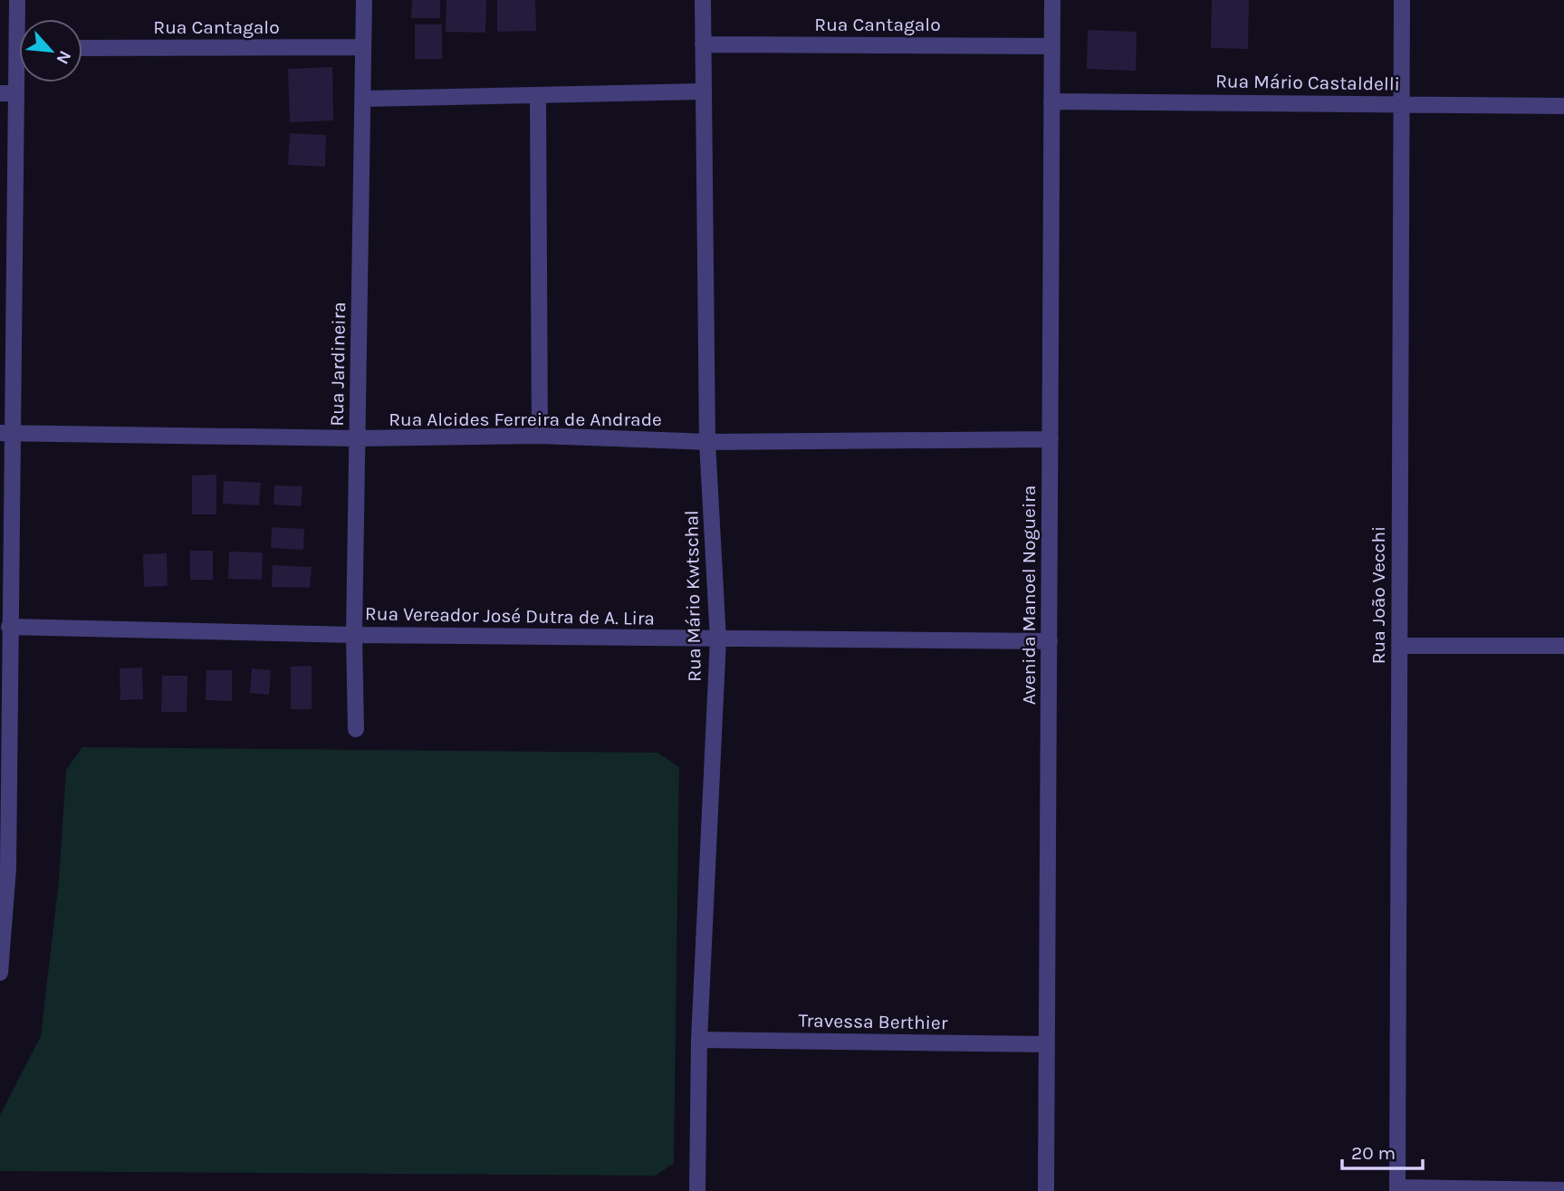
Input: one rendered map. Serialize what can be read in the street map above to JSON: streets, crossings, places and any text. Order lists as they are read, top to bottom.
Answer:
{
  "streets": {
    "street": [
      "Rua Cantagalo",
      "Rua Mário Castaldelli",
      "Rua Jardineira",
      "Rua Alcides Ferreira de Andrade",
      "Avenida Manoel Nogueira",
      "Rua João Vecchi",
      "Rua Mário Kwtschal",
      "Rua Vereador José Dutra de A. Lira",
      "Travessa Berthier"
    ]
  },
  "crossings": [
    ["Rua Cantagalo", "Rua Jardineira"],
    ["Rua Cantagalo", "Avenida Manoel Nogueira"],
    ["Rua Cantagalo", "Rua Mário Kwtschal"],
    ["Rua Mário Castaldelli", "Avenida Manoel Nogueira"],
    ["Rua Mário Castaldelli", "Rua João Vecchi"],
    ["Rua Jardineira", "Rua Alcides Ferreira de Andrade"],
    ["Rua Jardineira", "Rua Vereador José Dutra de A. Lira"],
    ["Rua Alcides Ferreira de Andrade", "Avenida Manoel Nogueira"],
    ["Rua Alcides Ferreira de Andrade", "Rua Mário Kwtschal"],
    ["Avenida Manoel Nogueira", "Rua Vereador José Dutra de A. Lira"],
    ["Avenida Manoel Nogueira", "Travessa Berthier"],
    ["Rua Mário Kwtschal", "Rua Vereador José Dutra de A. Lira"],
    ["Rua Mário Kwtschal", "Travessa Berthier"]
  ],
  "scale_bar": "20 m",
  "north": "bottom right"
}
